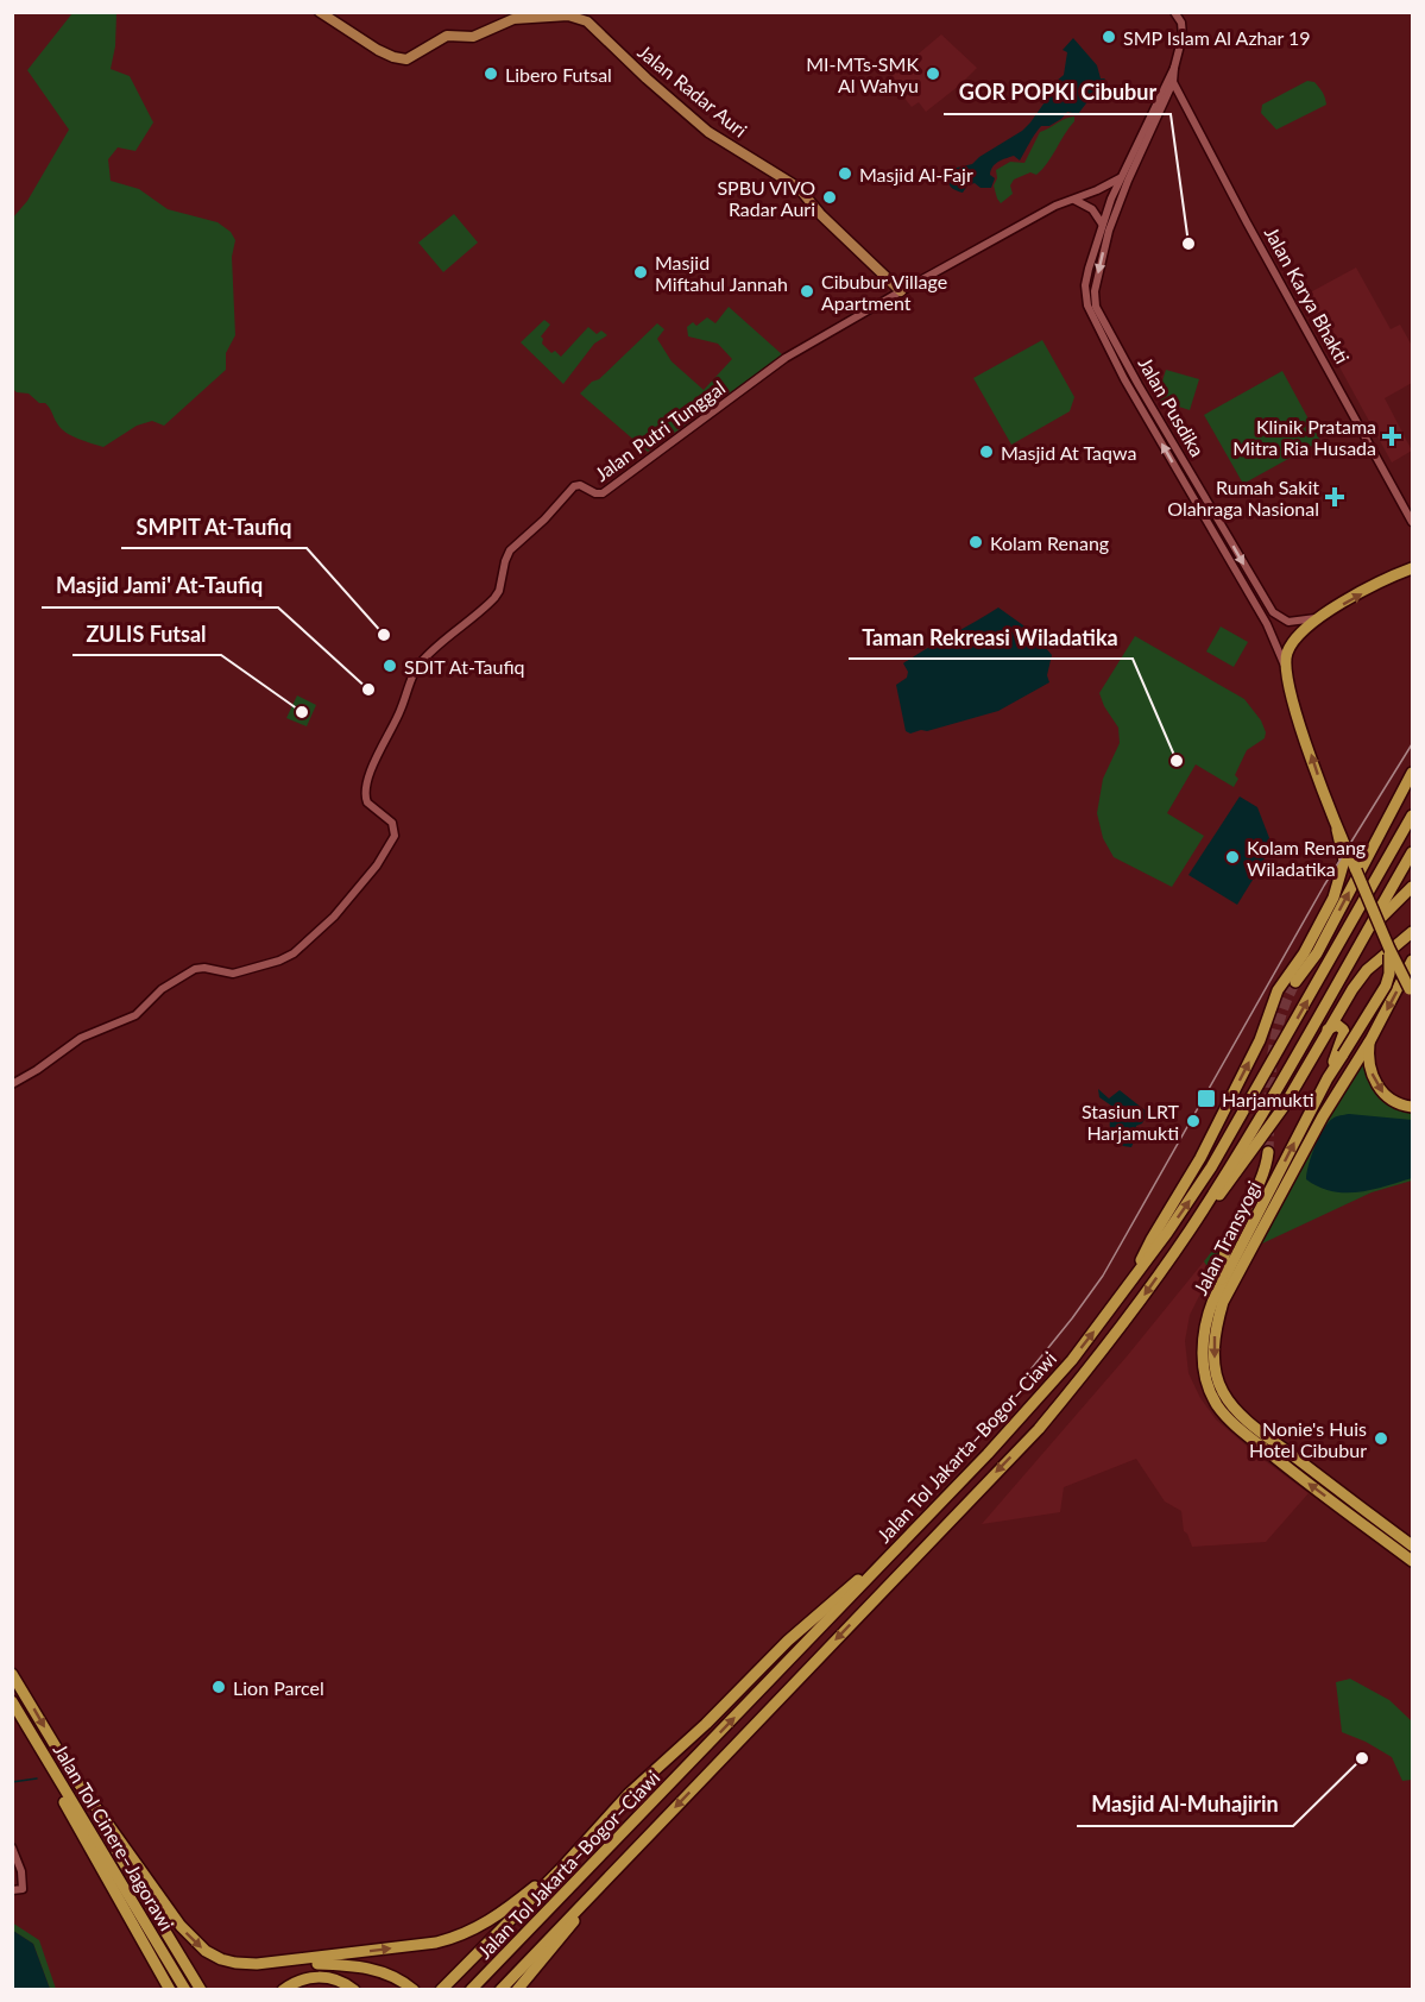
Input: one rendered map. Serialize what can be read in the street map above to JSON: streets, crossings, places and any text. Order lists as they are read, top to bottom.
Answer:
{
  "streets": {
    "highway": [
      "Jalan Pusdika",
      "Jalan Transyogi",
      "Jalan Tol Jakarta–Bogor–Ciawi",
      "Jalan Tol Cinere–Jagorawi"
    ],
    "main road": ["Jalan Radar Auri"],
    "street": ["Jalan Karya Bhakti", "Jalan Putri Tunggal"]
  },
  "crossings": [
    ["Jalan Radar Auri", "Jalan Putri Tunggal"],
    ["Jalan Karya Bhakti", "Jalan Pusdika"]
  ],
  "places": {
    "other": [
      "SMP Islam Al Azhar 19",
      "Libero Futsal",
      "MI-MTs-SMK Al Wahyu",
      "Masjid Al-Fajr",
      "SPBU VIVO Radar Auri",
      "GOR POPKI Cibubur",
      "Masjid Miftahul Jannah",
      "Cibubur Village Apartment",
      "Masjid At Taqwa",
      "Kolam Renang",
      "SMPIT At-Taufiq",
      "SDIT At-Taufiq",
      "Masjid Jami' At-Taufiq",
      "ZULIS Futsal",
      "Taman Rekreasi Wiladatika",
      "Kolam Renang Wiladatika",
      "Stasiun LRT Harjamukti",
      "Nonie's Huis Hotel Cibubur",
      "Lion Parcel",
      "Masjid Al-Muhajirin"
    ],
    "health": ["Klinik Pratama Mitra Ria Husada", "Rumah Sakit Olahraga Nasional"],
    "transit": ["Harjamukti"]
  }
}
